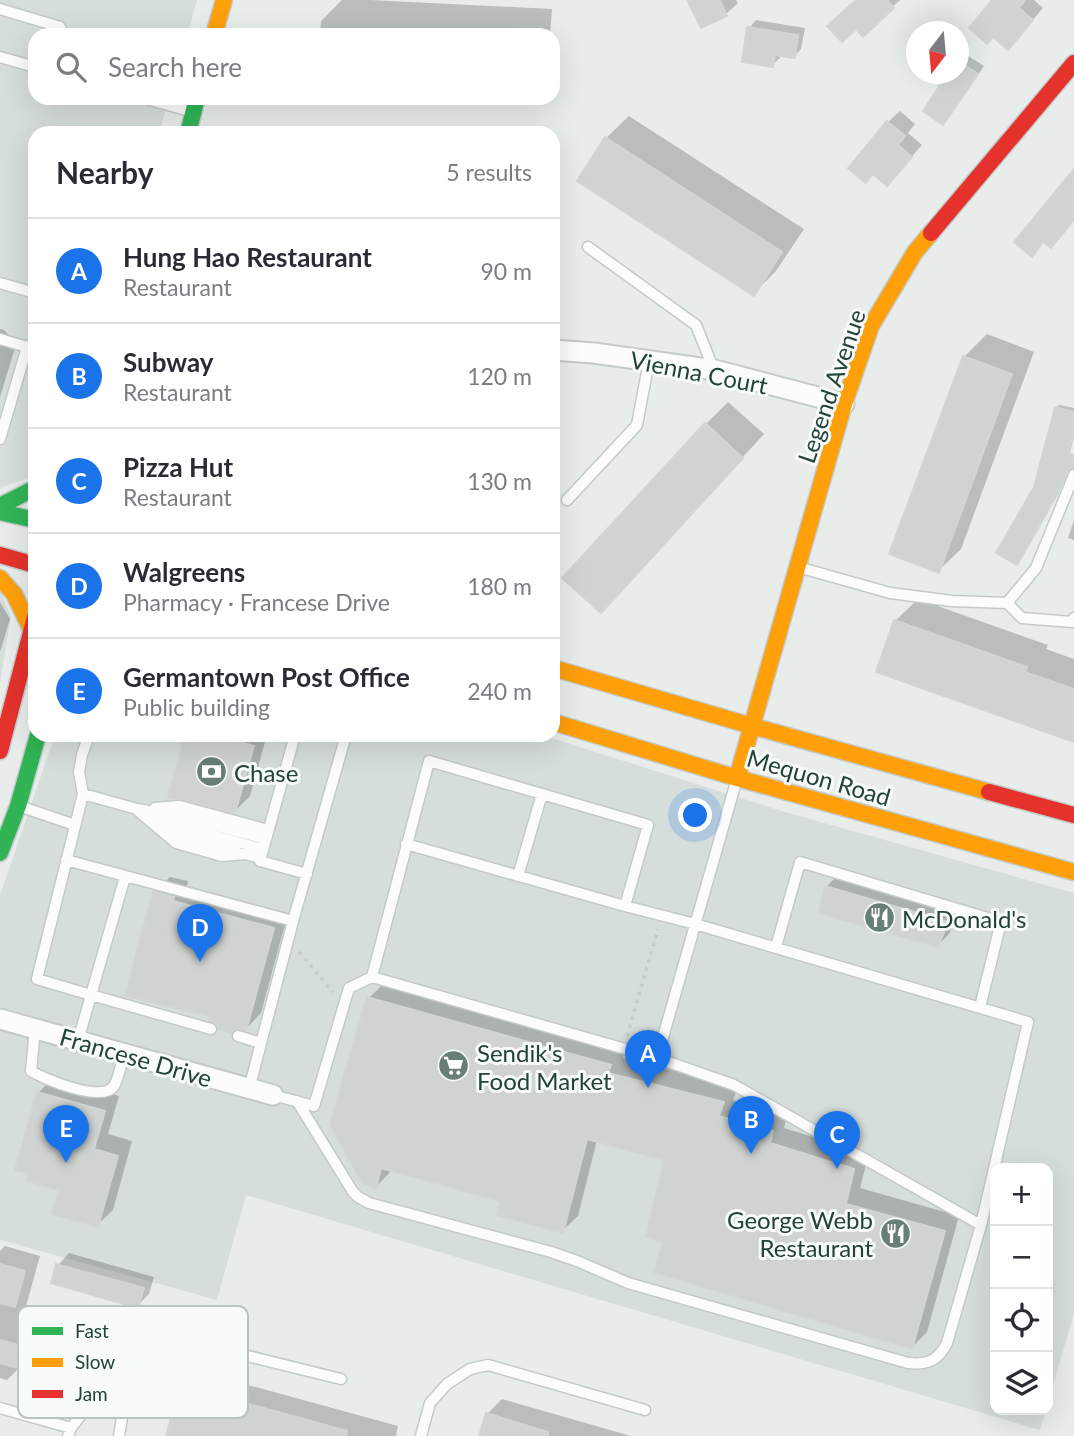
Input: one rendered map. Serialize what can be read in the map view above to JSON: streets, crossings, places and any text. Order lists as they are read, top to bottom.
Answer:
{
  "streets": {
    "main road": ["Legend Avenue", "Mequon Road"],
    "street": ["Vienna Court", "Francese Drive"]
  },
  "crossings": [
    ["Vienna Court", "Legend Avenue"],
    ["Legend Avenue", "Mequon Road"]
  ],
  "places": {
    "bank": ["Chase"],
    "restaurant": ["McDonald's", "George Webb Restaurant"],
    "supermarket": ["Sendik's Food Market"]
  },
  "legend": ["Fast", "Slow", "Jam"],
  "north": "bottom",
  "page": {
    "search": "Search here",
    "heading": ["Nearby", "5 results"],
    "list": [
      {
        "mark": "A",
        "name": "Hung Hao Restaurant",
        "note": "Restaurant",
        "value": "90 m"
      },
      {
        "mark": "B",
        "name": "Subway",
        "note": "Restaurant",
        "value": "120 m"
      },
      {
        "mark": "C",
        "name": "Pizza Hut",
        "note": "Restaurant",
        "value": "130 m"
      },
      {
        "mark": "D",
        "name": "Walgreens",
        "note": "Pharmacy · Francese Drive",
        "value": "180 m"
      },
      {
        "mark": "E",
        "name": "Germantown Post Office",
        "note": "Public building",
        "value": "240 m"
      }
    ],
    "pins": [
      "D",
      "A",
      "B",
      "E",
      "C"
    ],
    "map_buttons": ["+", "−"]
  }
}
